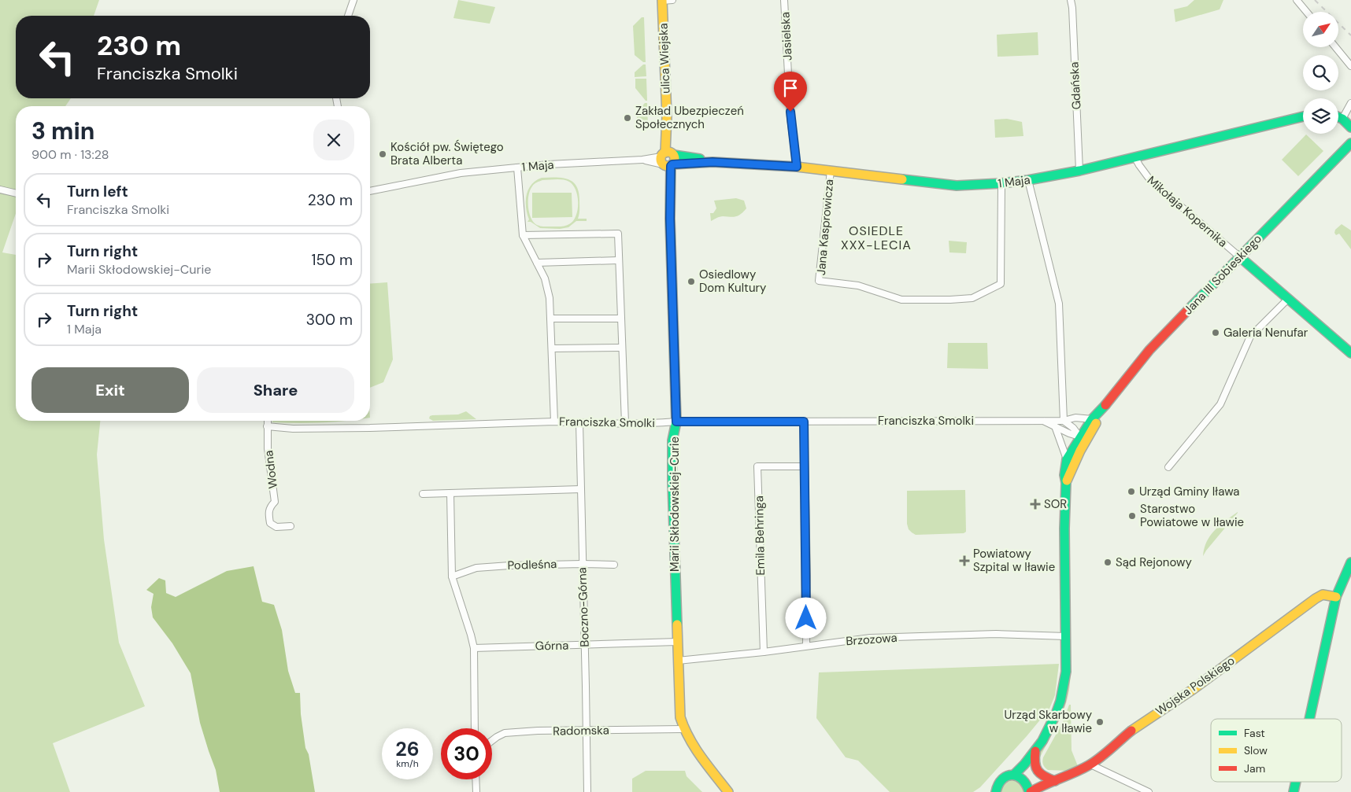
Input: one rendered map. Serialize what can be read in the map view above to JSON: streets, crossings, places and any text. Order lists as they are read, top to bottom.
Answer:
{
  "streets": {
    "street": [
      "Jasielska",
      "ulica Wiejska",
      "Gdańska",
      "1 Maja",
      "Mikołaja Kopernika",
      "Jana Kasprowicza",
      "Jana III Sobieskiego",
      "Franciszka Smolki",
      "Wodna",
      "Marii Skłodowskiej-Curie",
      "Emila Behringa",
      "Podleśna",
      "Boczno-Górna",
      "Brzozowa",
      "Górna",
      "Wojska Polskiego",
      "Radomska"
    ]
  },
  "crossings": [
    ["Jasielska", "1 Maja"],
    ["ulica Wiejska", "1 Maja"],
    ["ulica Wiejska", "Marii Skłodowskiej-Curie"],
    ["Gdańska", "1 Maja"],
    ["1 Maja", "Mikołaja Kopernika"],
    ["1 Maja", "Jana Kasprowicza"],
    ["1 Maja", "Marii Skłodowskiej-Curie"],
    ["Mikołaja Kopernika", "Jana III Sobieskiego"],
    ["Jana III Sobieskiego", "Franciszka Smolki"],
    ["Franciszka Smolki", "Wodna"],
    ["Franciszka Smolki", "Marii Skłodowskiej-Curie"],
    ["Franciszka Smolki", "Boczno-Górna"],
    ["Marii Skłodowskiej-Curie", "Brzozowa"],
    ["Marii Skłodowskiej-Curie", "Górna"],
    ["Marii Skłodowskiej-Curie", "Radomska"],
    ["Emila Behringa", "Brzozowa"],
    ["Podleśna", "Boczno-Górna"],
    ["Boczno-Górna", "Górna"],
    ["Boczno-Górna", "Radomska"]
  ],
  "districts": ["OSIEDLE XXX-LECIA"],
  "places": {
    "other": [
      "Zakład Ubezpieczeń Społecznych",
      "Kościół pw. Świętego Brata Alberta",
      "Osiedlowy Dom Kultury",
      "Galeria Nenufar",
      "Urząd Gminy Iława",
      "Starostwo Powiatowe w Iławie",
      "Sąd Rejonowy",
      "Urząd Skarbowy w Iławie"
    ],
    "health": ["SOR", "Powiatowy Szpital w Iławie"]
  },
  "legend": ["Fast", "Slow", "Jam"],
  "north": "top right",
  "page": {
    "turn": ["230 m", "Franciszka Smolki"],
    "heading": ["3 min", "900 m · 13:28"],
    "list": [
      {
        "name": "Turn left",
        "note": "Franciszka Smolki",
        "value": "230 m"
      },
      {
        "name": "Turn right",
        "note": "Marii Skłodowskiej-Curie",
        "value": "150 m"
      },
      {
        "name": "Turn right",
        "note": "1 Maja",
        "value": "300 m"
      }
    ],
    "buttons": ["Exit", "Share"],
    "speed": "26 km/h",
    "limit": "30"
  }
}
